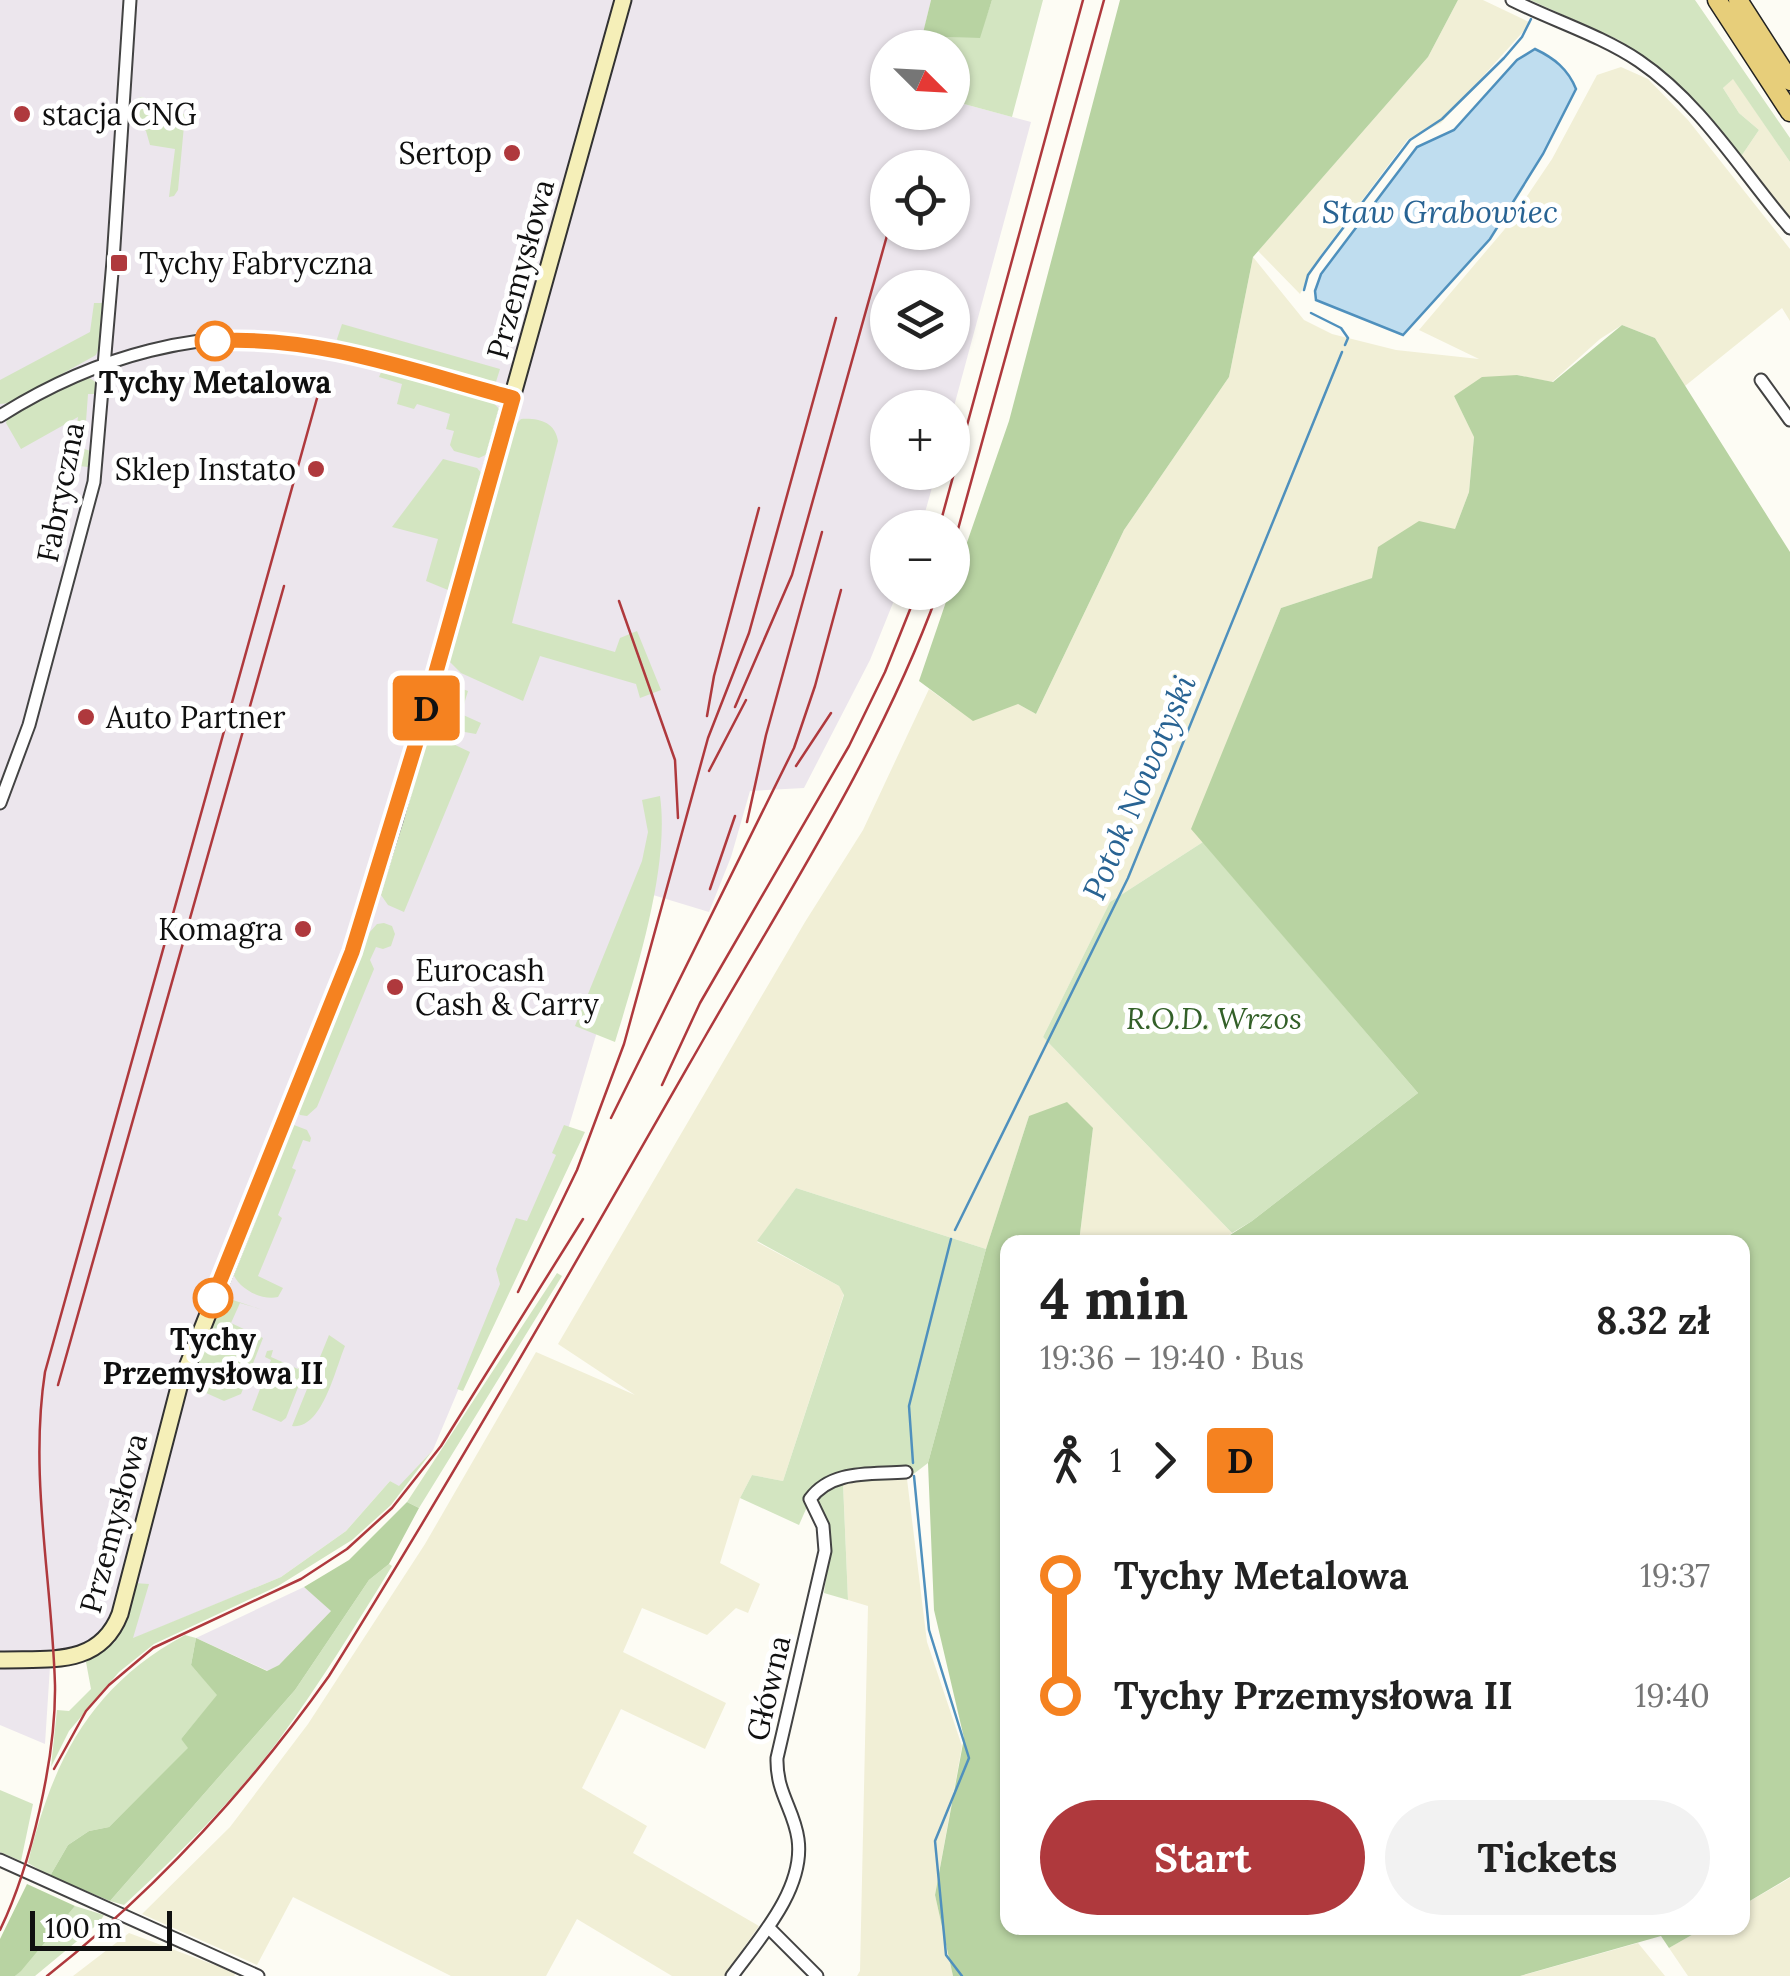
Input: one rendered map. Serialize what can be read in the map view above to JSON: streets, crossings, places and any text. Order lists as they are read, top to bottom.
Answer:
{
  "streets": {
    "street": ["Przemysłowa", "Fabryczna", "Główna"]
  },
  "water": ["Staw Grabowiec", "Potok Nowotyski"],
  "parks": ["R.O.D. Wrzos"],
  "places": {
    "other": [
      "stacja CNG",
      "Sertop",
      "Tychy Metalowa",
      "Sklep Instato",
      "Auto Partner",
      "Komagra",
      "Eurocash Cash & Carry",
      "Tychy Przemysłowa II"
    ],
    "transit": ["Tychy Fabryczna"]
  },
  "lines": ["bus line D"],
  "scale_bar": "100 m",
  "north": "bottom right",
  "page": {
    "on_map": "D",
    "map_buttons": ["+", "−"],
    "heading": ["4 min", "19:36 – 19:40 · Bus", "8.32 zł"],
    "legs": ["1", "D"],
    "list": [
      {
        "name": "Tychy Metalowa",
        "value": "19:37"
      },
      {
        "name": "Tychy Przemysłowa II",
        "value": "19:40"
      }
    ],
    "buttons": ["Start", "Tickets"],
    "scale": "100 m"
  }
}
